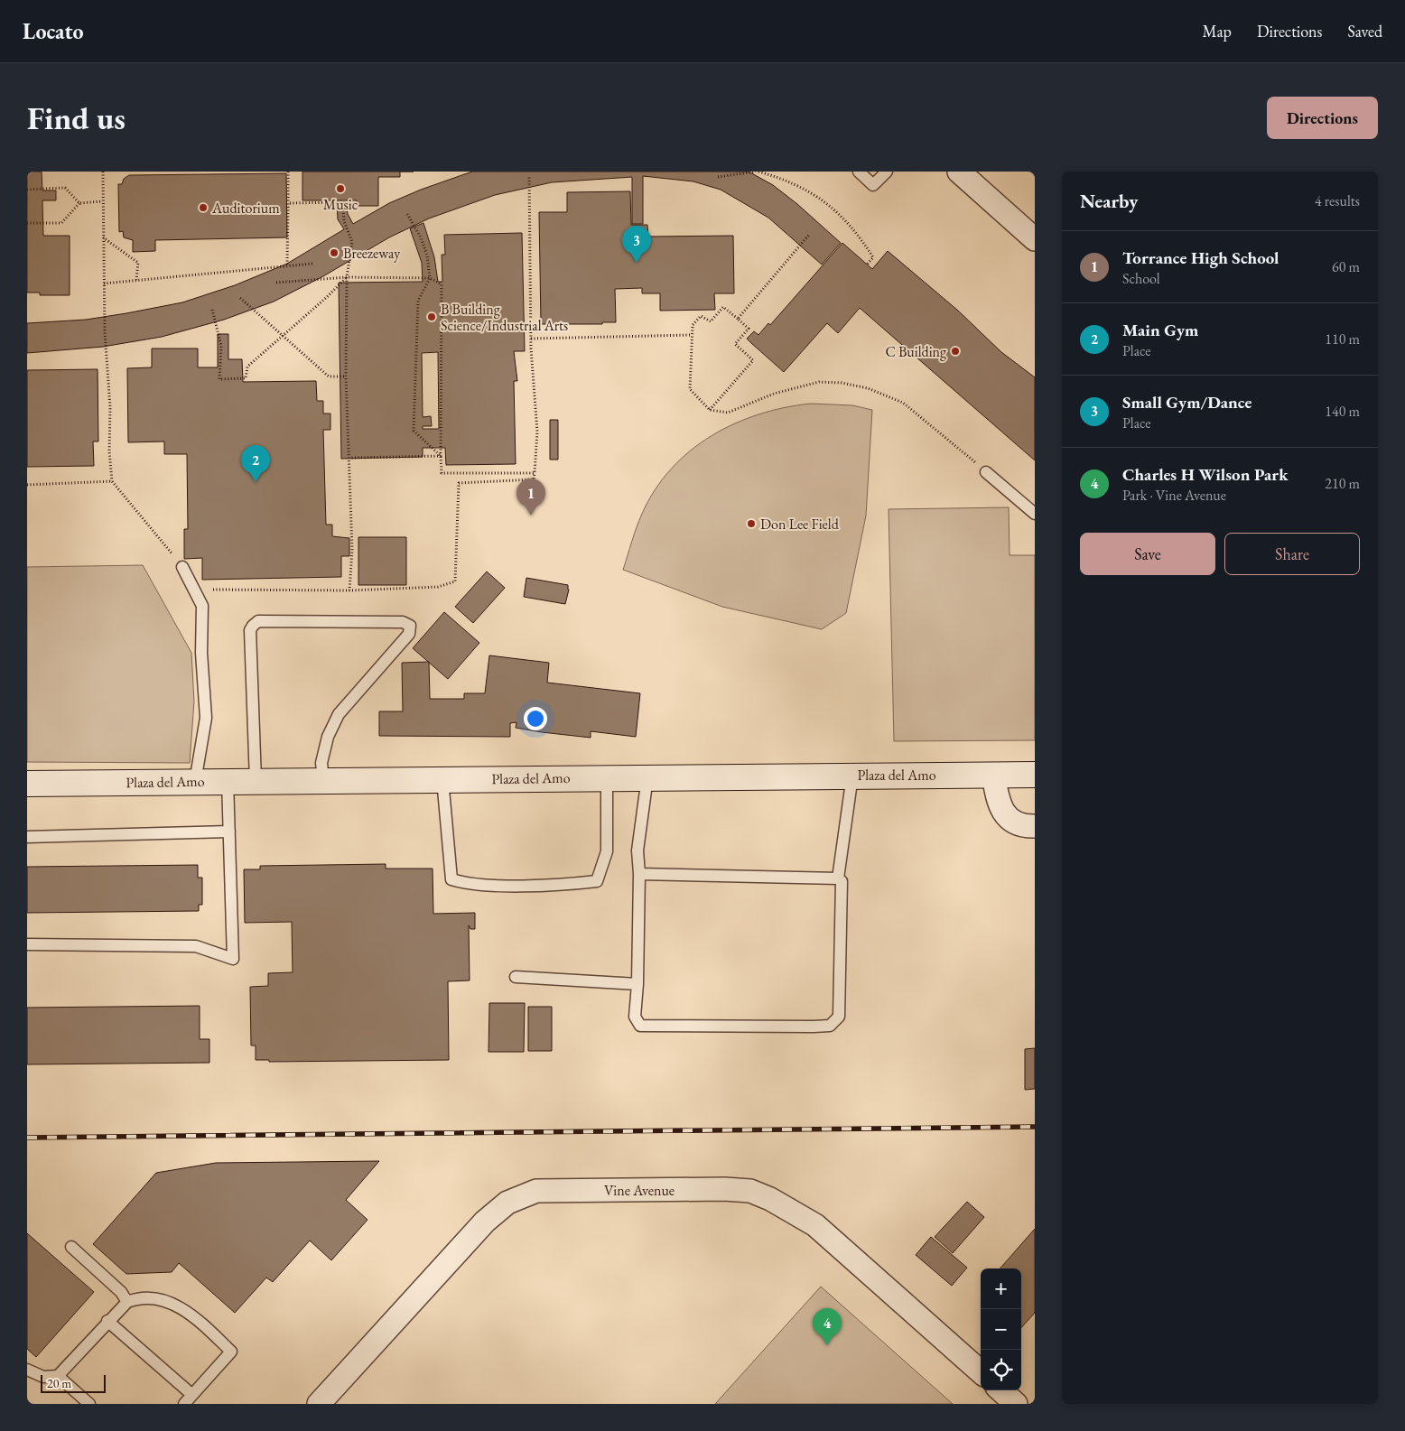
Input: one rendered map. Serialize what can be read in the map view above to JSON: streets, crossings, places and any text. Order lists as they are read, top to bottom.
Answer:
{
  "streets": {
    "main road": ["Plaza del Amo"],
    "street": ["Vine Avenue"]
  },
  "places": [
    "Music",
    "Auditorium",
    "Breezeway",
    "B Building Science/Industrial Arts",
    "C Building",
    "Don Lee Field"
  ],
  "scale_bar": "20 m",
  "page": {
    "header": "Locato",
    "nav": ["Map", "Directions", "Saved"],
    "buttons": [
      "Directions",
      ["Save", "Share"]
    ],
    "title": "Find us",
    "heading": ["Nearby", "4 results"],
    "pins": [
      "3",
      "2",
      "1",
      "4"
    ],
    "list": [
      {
        "mark": "1",
        "name": "Torrance High School",
        "note": "School",
        "value": "60 m"
      },
      {
        "mark": "2",
        "name": "Main Gym",
        "note": "Place",
        "value": "110 m"
      },
      {
        "mark": "3",
        "name": "Small Gym/Dance",
        "note": "Place",
        "value": "140 m"
      },
      {
        "mark": "4",
        "name": "Charles H Wilson Park",
        "note": "Park · Vine Avenue",
        "value": "210 m"
      }
    ],
    "map_buttons": ["+", "−"],
    "scale": "20 m"
  }
}
